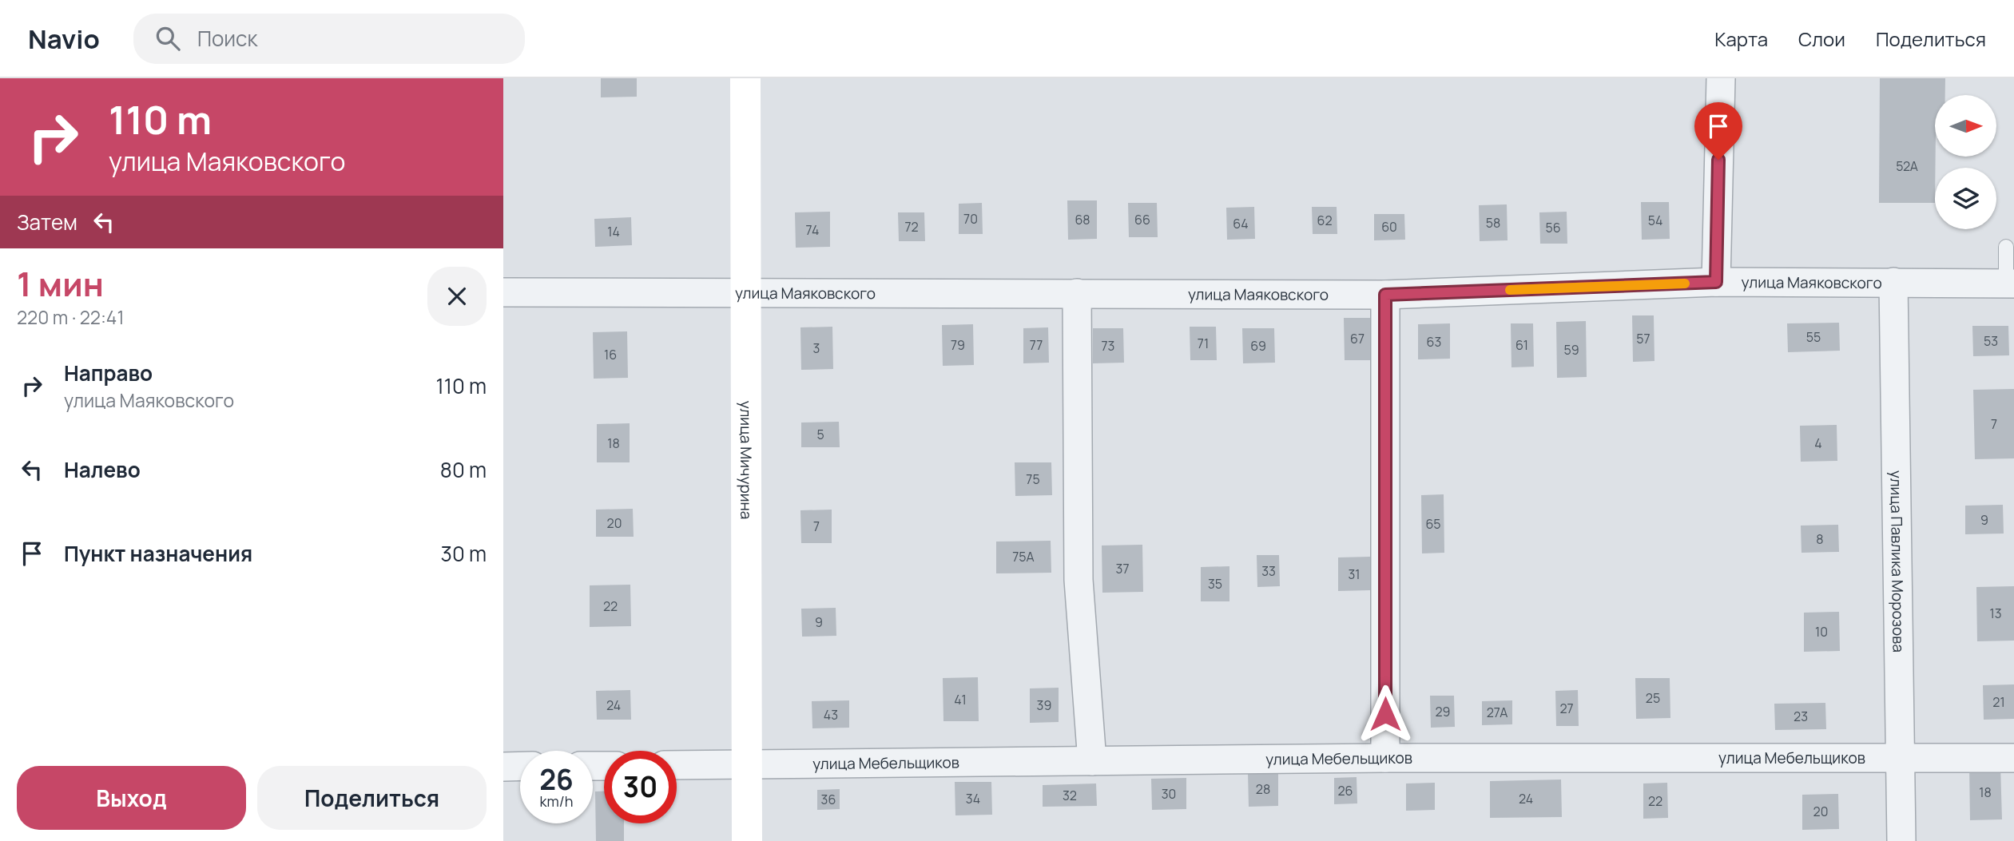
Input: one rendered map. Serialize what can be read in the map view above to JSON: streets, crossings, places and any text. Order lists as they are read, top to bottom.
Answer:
{
  "streets": {
    "street": [
      "улица Маяковского",
      "улица Мичурина",
      "улица Павлика Морозова",
      "улица Мебельщиков"
    ]
  },
  "crossings": [
    ["улица Маяковского", "улица Мичурина"],
    ["улица Маяковского", "улица Павлика Морозова"],
    ["улица Мичурина", "улица Мебельщиков"],
    ["улица Павлика Морозова", "улица Мебельщиков"]
  ],
  "house_numbers": [
    "52А",
    "70",
    "68",
    "66",
    "62",
    "54",
    "58",
    "64",
    "72",
    "60",
    "56",
    "74",
    "14",
    "55",
    "67",
    "57",
    "53",
    "63",
    "71",
    "79",
    "77",
    "61",
    "73",
    "69",
    "3",
    "59",
    "16",
    "7",
    "5",
    "18",
    "4",
    "75",
    "9",
    "20",
    "65",
    "7",
    "8",
    "75А",
    "37",
    "33",
    "31",
    "35",
    "22",
    "13",
    "9",
    "10",
    "25",
    "41",
    "21",
    "24",
    "39",
    "27",
    "29",
    "27А",
    "43",
    "23",
    "28",
    "26",
    "18",
    "30",
    "32",
    "34",
    "24",
    "36",
    "22",
    "20"
  ],
  "north": "right",
  "page": {
    "header": "Navio",
    "search": "Поиск",
    "nav": ["Карта", "Слои", "Поделиться"],
    "turn": ["110 m", "улица Маяковского"],
    "then": "Затем",
    "heading": ["1 мин", "220 m · 22:41"],
    "list": [
      {
        "name": "Направо",
        "note": "улица Маяковского",
        "value": "110 m"
      },
      {
        "name": "Налево",
        "value": "80 m"
      },
      {
        "name": "Пункт назначения",
        "value": "30 m"
      }
    ],
    "speed": "26 km/h",
    "limit": "30",
    "buttons": ["Выход", "Поделиться"]
  }
}
